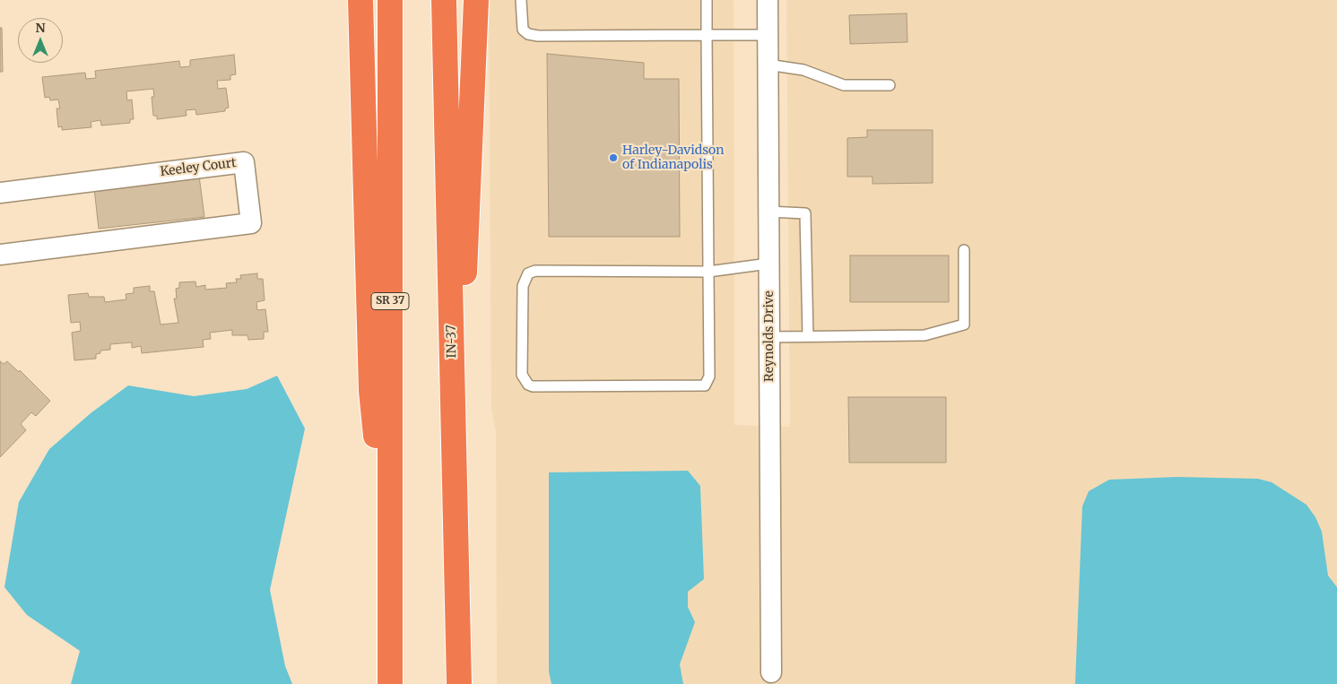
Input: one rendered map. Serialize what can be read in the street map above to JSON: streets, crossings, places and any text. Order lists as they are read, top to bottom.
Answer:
{
  "streets": {
    "highway": ["SR 37", "IN-37"],
    "street": ["Keeley Court", "Reynolds Drive"]
  },
  "places": ["Harley-Davidson of Indianapolis"],
  "north": "top"
}
